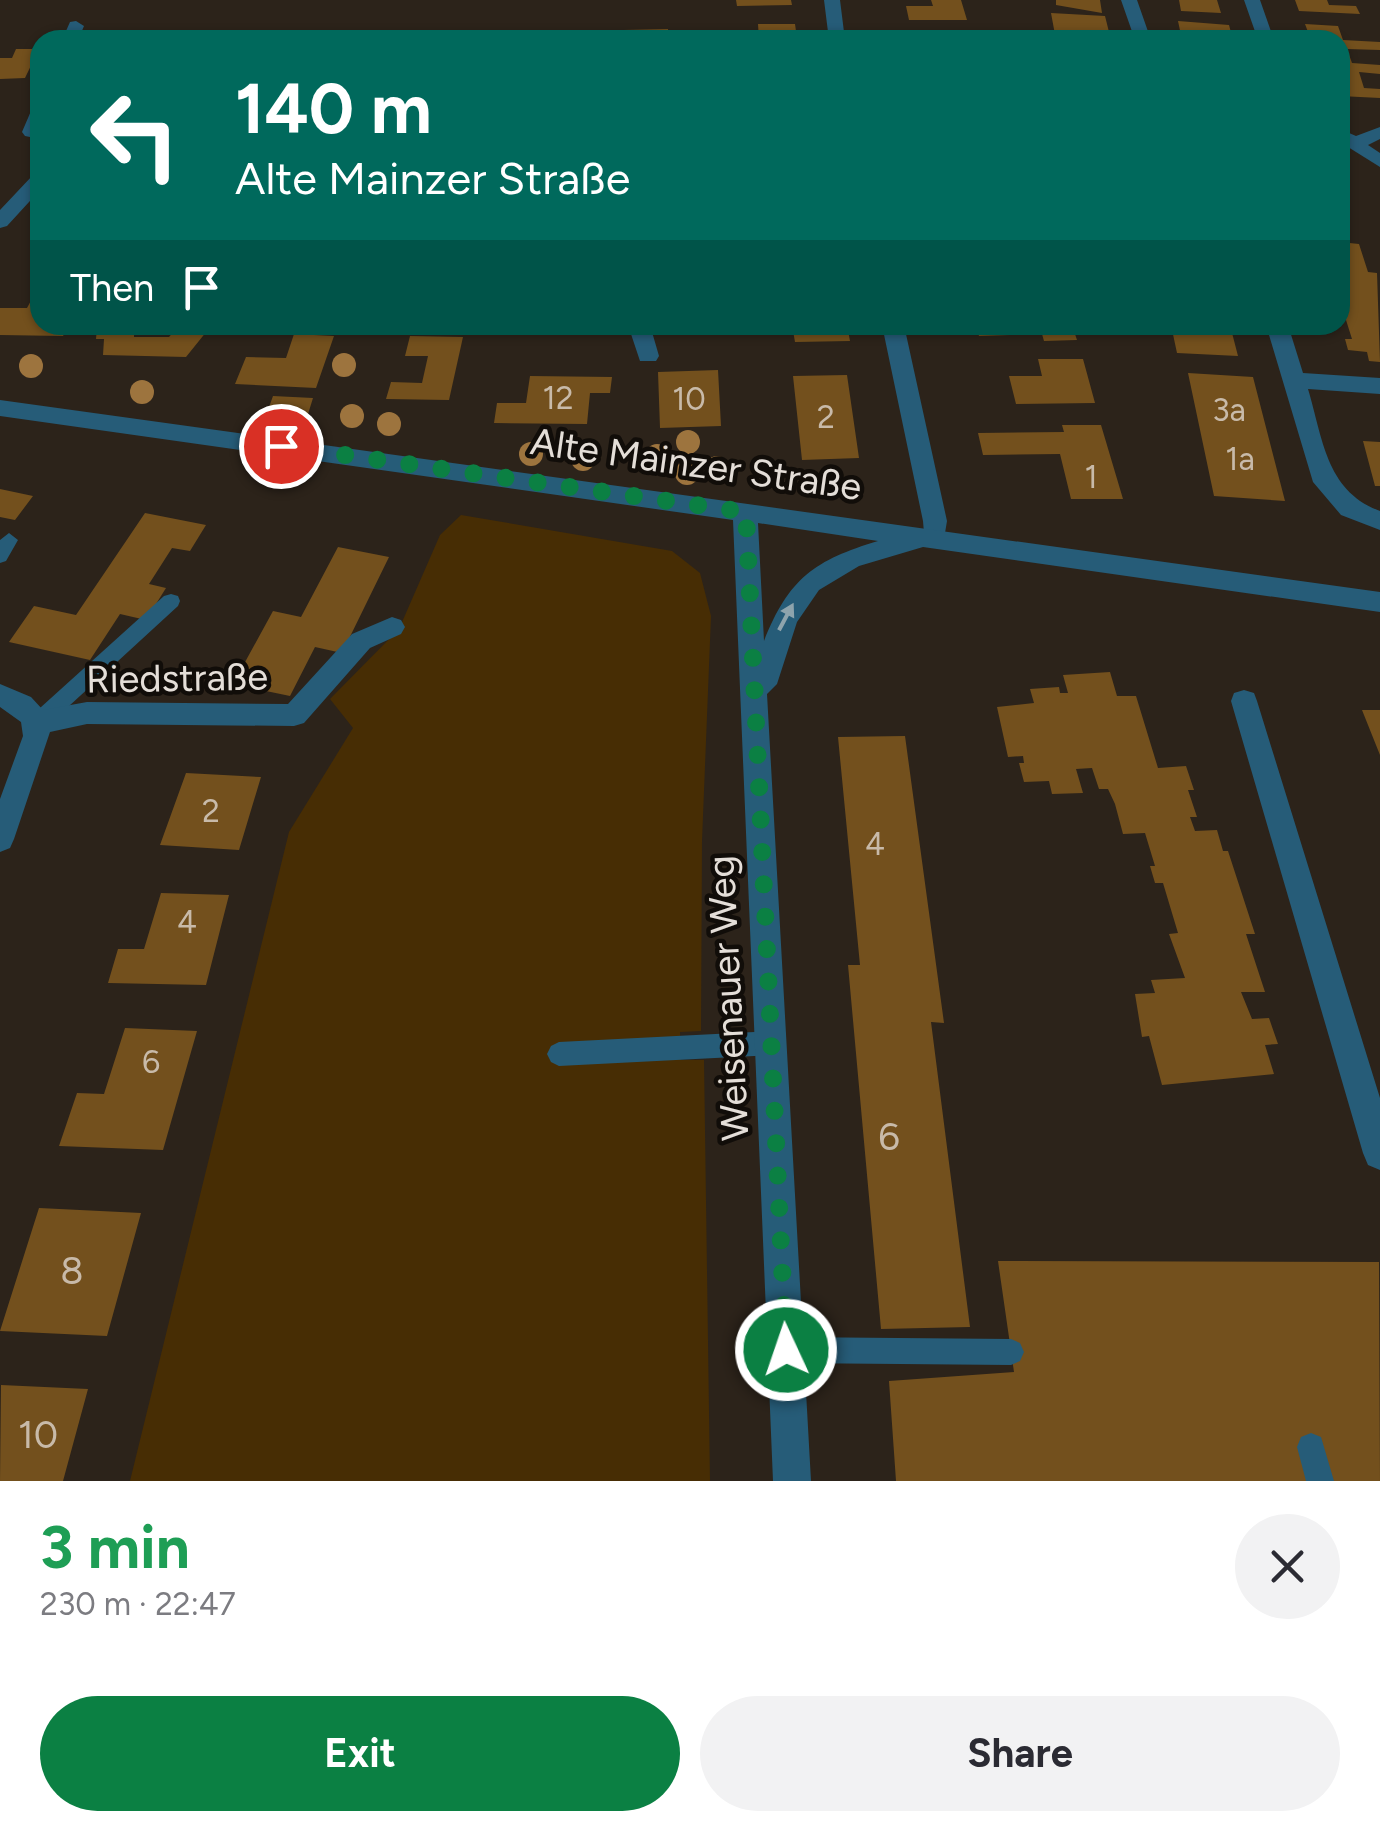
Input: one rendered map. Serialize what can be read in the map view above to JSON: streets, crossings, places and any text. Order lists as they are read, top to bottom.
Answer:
{
  "streets": {
    "street": ["Alte Mainzer Straße", "Riedstraße", "Weisenauer Weg"]
  },
  "crossings": [
    ["Alte Mainzer Straße", "Weisenauer Weg"]
  ],
  "house_numbers": [
    "12",
    "10",
    "3a",
    "2",
    "1a",
    "1",
    "2",
    "4",
    "4",
    "6",
    "6",
    "8",
    "10"
  ],
  "page": {
    "turn": ["140 m", "Alte Mainzer Straße"],
    "then": "Then",
    "heading": ["3 min", "230 m · 22:47"],
    "buttons": ["Exit", "Share"]
  }
}
